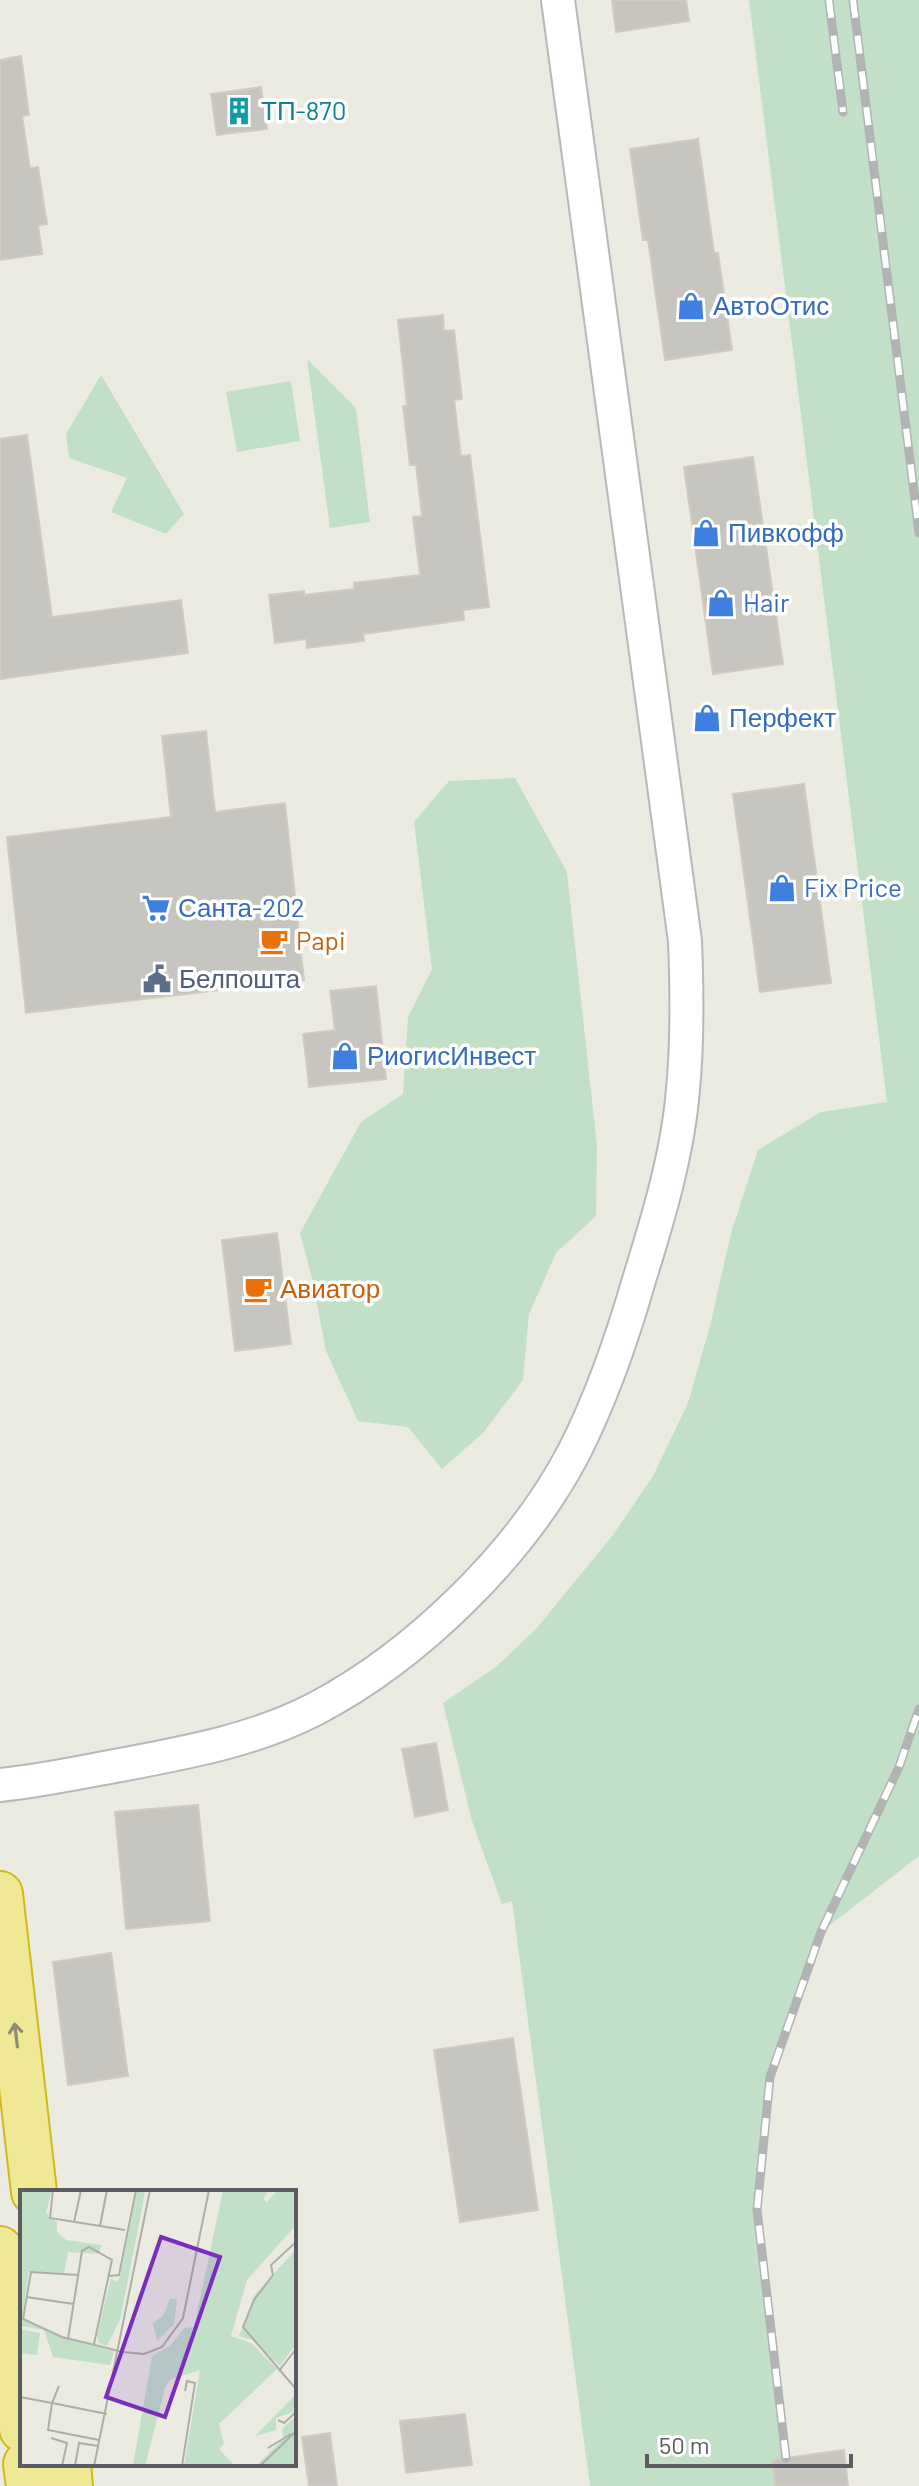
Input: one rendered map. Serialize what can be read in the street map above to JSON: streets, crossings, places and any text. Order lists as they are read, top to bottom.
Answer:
{
  "places": {
    "building": ["ТП-870"],
    "shop": [
      "АвтоОтис",
      "Пивкофф",
      "Hair",
      "Перфект",
      "Fix Price",
      "РиогисИнвест"
    ],
    "supermarket": ["Санта-202"],
    "cafe": ["Papi", "Авиатор"],
    "public building": ["Белпошта"]
  },
  "scale_bar": "50 m"
}
